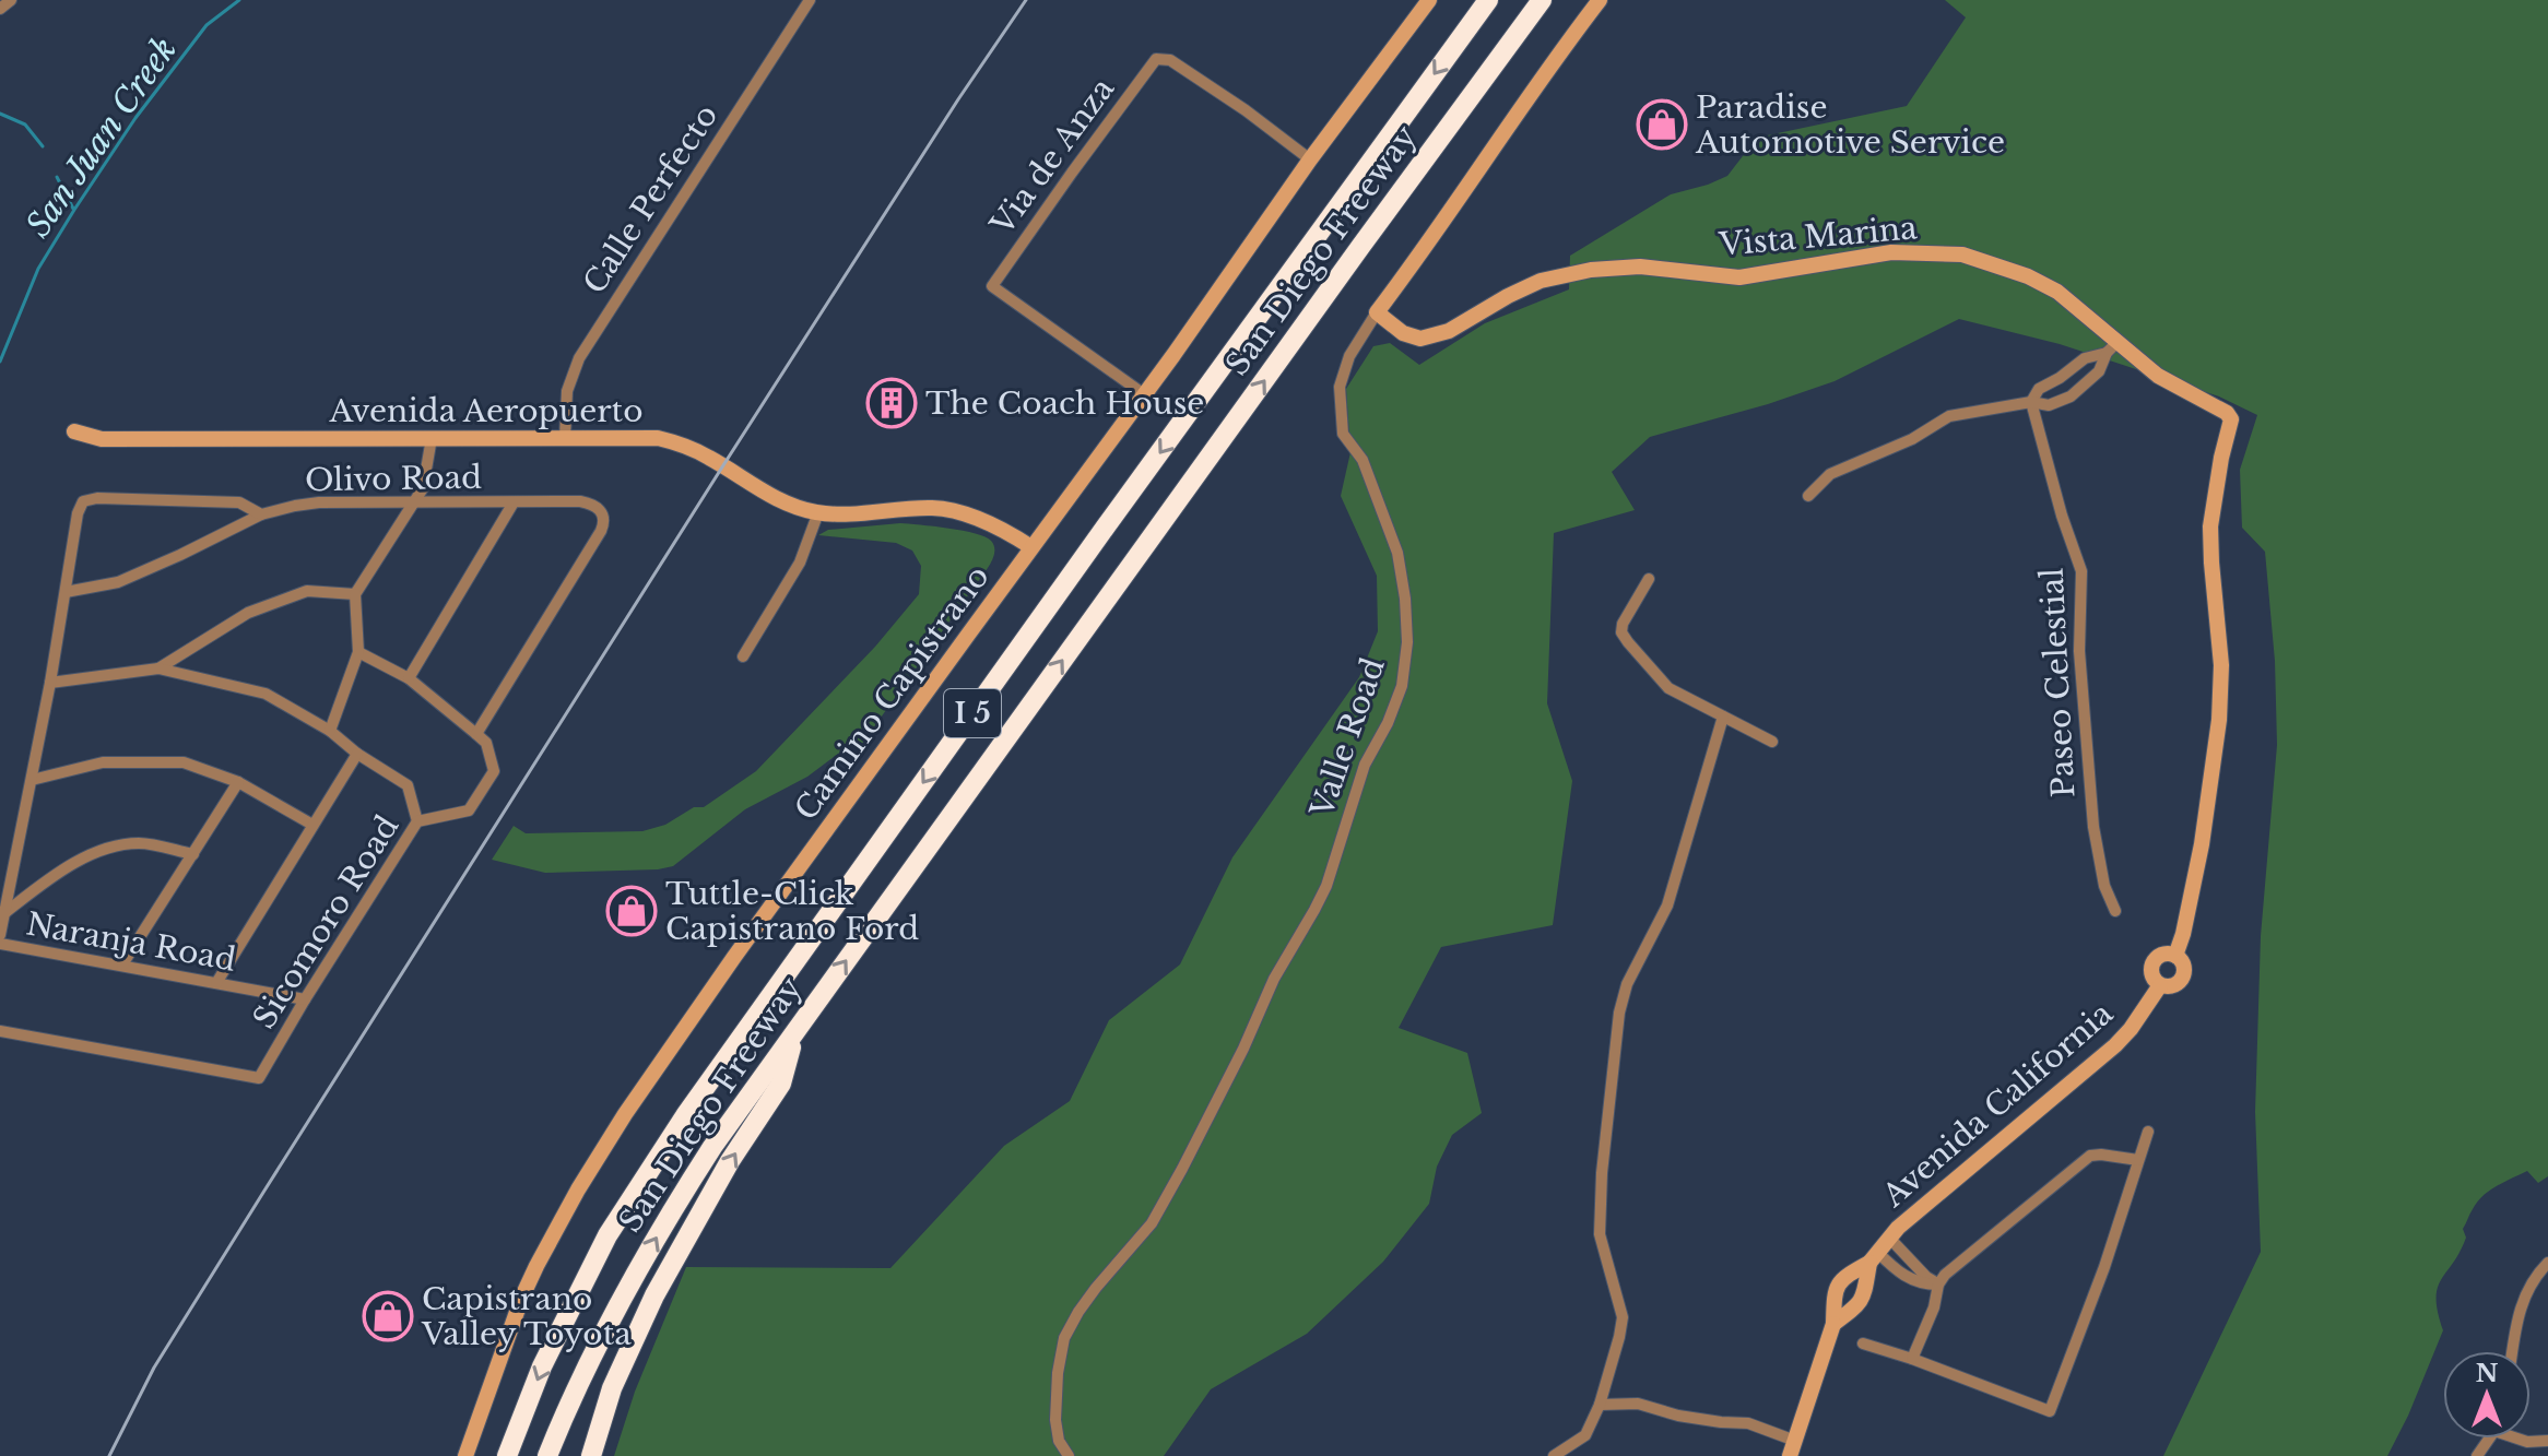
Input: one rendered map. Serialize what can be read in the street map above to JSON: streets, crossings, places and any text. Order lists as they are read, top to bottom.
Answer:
{
  "streets": {
    "highway": ["San Diego Freeway", "I 5"],
    "street": [
      "Via de Anza",
      "Calle Perfecto",
      "Vista Marina",
      "Avenida Aeropuerto",
      "Olivo Road",
      "Paseo Celestial",
      "Camino Capistrano",
      "Valle Road",
      "Sicomoro Road",
      "Naranja Road",
      "Avenida California"
    ]
  },
  "crossings": [
    ["Via de Anza", "Camino Capistrano"],
    ["Calle Perfecto", "Avenida Aeropuerto"],
    ["Vista Marina", "Valle Road"],
    ["Vista Marina", "Avenida California"],
    ["Avenida Aeropuerto", "Camino Capistrano"],
    ["Olivo Road", "Sicomoro Road"],
    ["Sicomoro Road", "Naranja Road"]
  ],
  "water": ["San Juan Creek"],
  "places": {
    "shop": ["Paradise Automotive Service", "Tuttle-Click Capistrano Ford", "Capistrano Valley Toyota"],
    "building": ["The Coach House"]
  },
  "north": "top"
}
